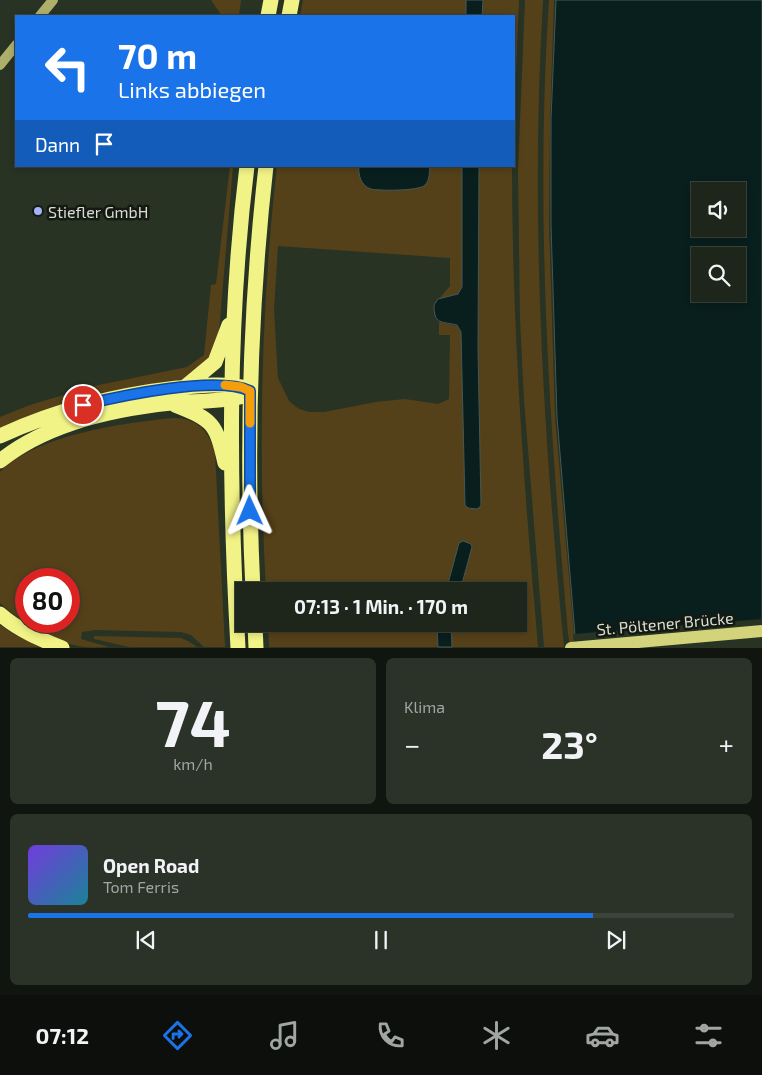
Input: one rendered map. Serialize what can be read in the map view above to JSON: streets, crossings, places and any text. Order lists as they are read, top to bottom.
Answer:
{
  "streets": {
    "main road": ["St. Pöltener Brücke"]
  },
  "places": ["Stiefler GmbH"],
  "page": {
    "turn": ["70 m", "Links abbiegen"],
    "then": "Dann",
    "limit": "80",
    "trip": "07:13 · 1 Min. · 170 m",
    "tile": [
      ["74", "km/h"],
      "Klima"
    ],
    "heat": ["−", "23°", "+"],
    "song": ["Open Road", "Tom Ferris"],
    "tabs": "07:12"
  }
}
